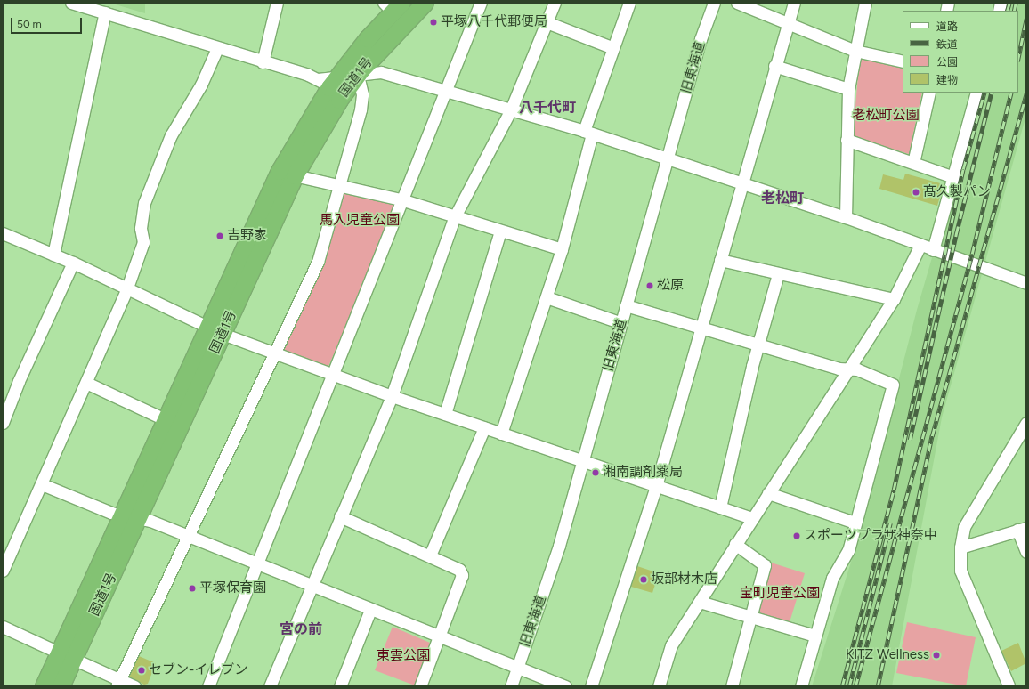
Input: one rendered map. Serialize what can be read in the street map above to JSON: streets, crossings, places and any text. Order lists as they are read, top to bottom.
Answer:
{
  "streets": {
    "highway": ["国道1号"],
    "street": ["旧東海道"]
  },
  "districts": ["八千代町", "老松町", "宮の前"],
  "parks": [
    "老松町公園",
    "馬入児童公園",
    "宝町児童公園",
    "東雲公園"
  ],
  "places": [
    "平塚八千代郵便局",
    "髙久製パン",
    "吉野家",
    "松原",
    "湘南調剤薬局",
    "スポーツプラザ神奈中",
    "坂部材木店",
    "平塚保育園",
    "KITZ Wellness",
    "セブン-イレブン"
  ],
  "legend": [
    "道路",
    "鉄道",
    "公園",
    "建物"
  ],
  "scale_bar": "50 m"
}
